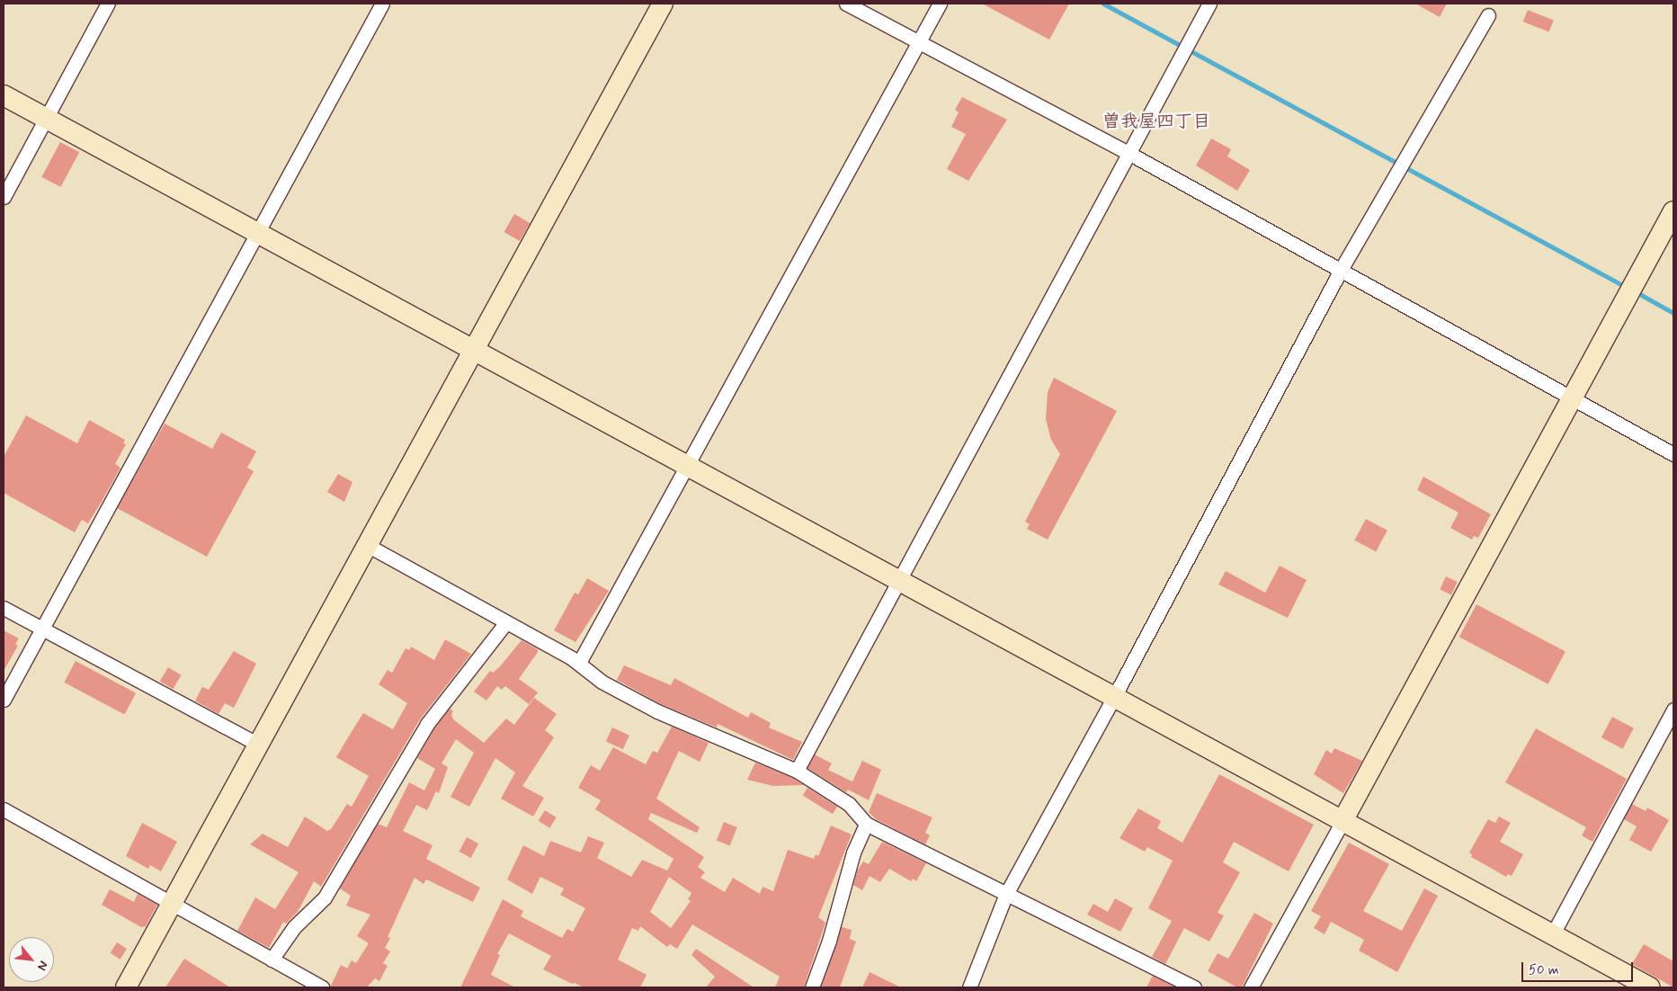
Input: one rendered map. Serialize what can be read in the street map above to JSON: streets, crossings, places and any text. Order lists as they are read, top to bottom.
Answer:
{
  "districts": ["曽我屋四丁目"],
  "scale_bar": "50 m",
  "north": "bottom right"
}
